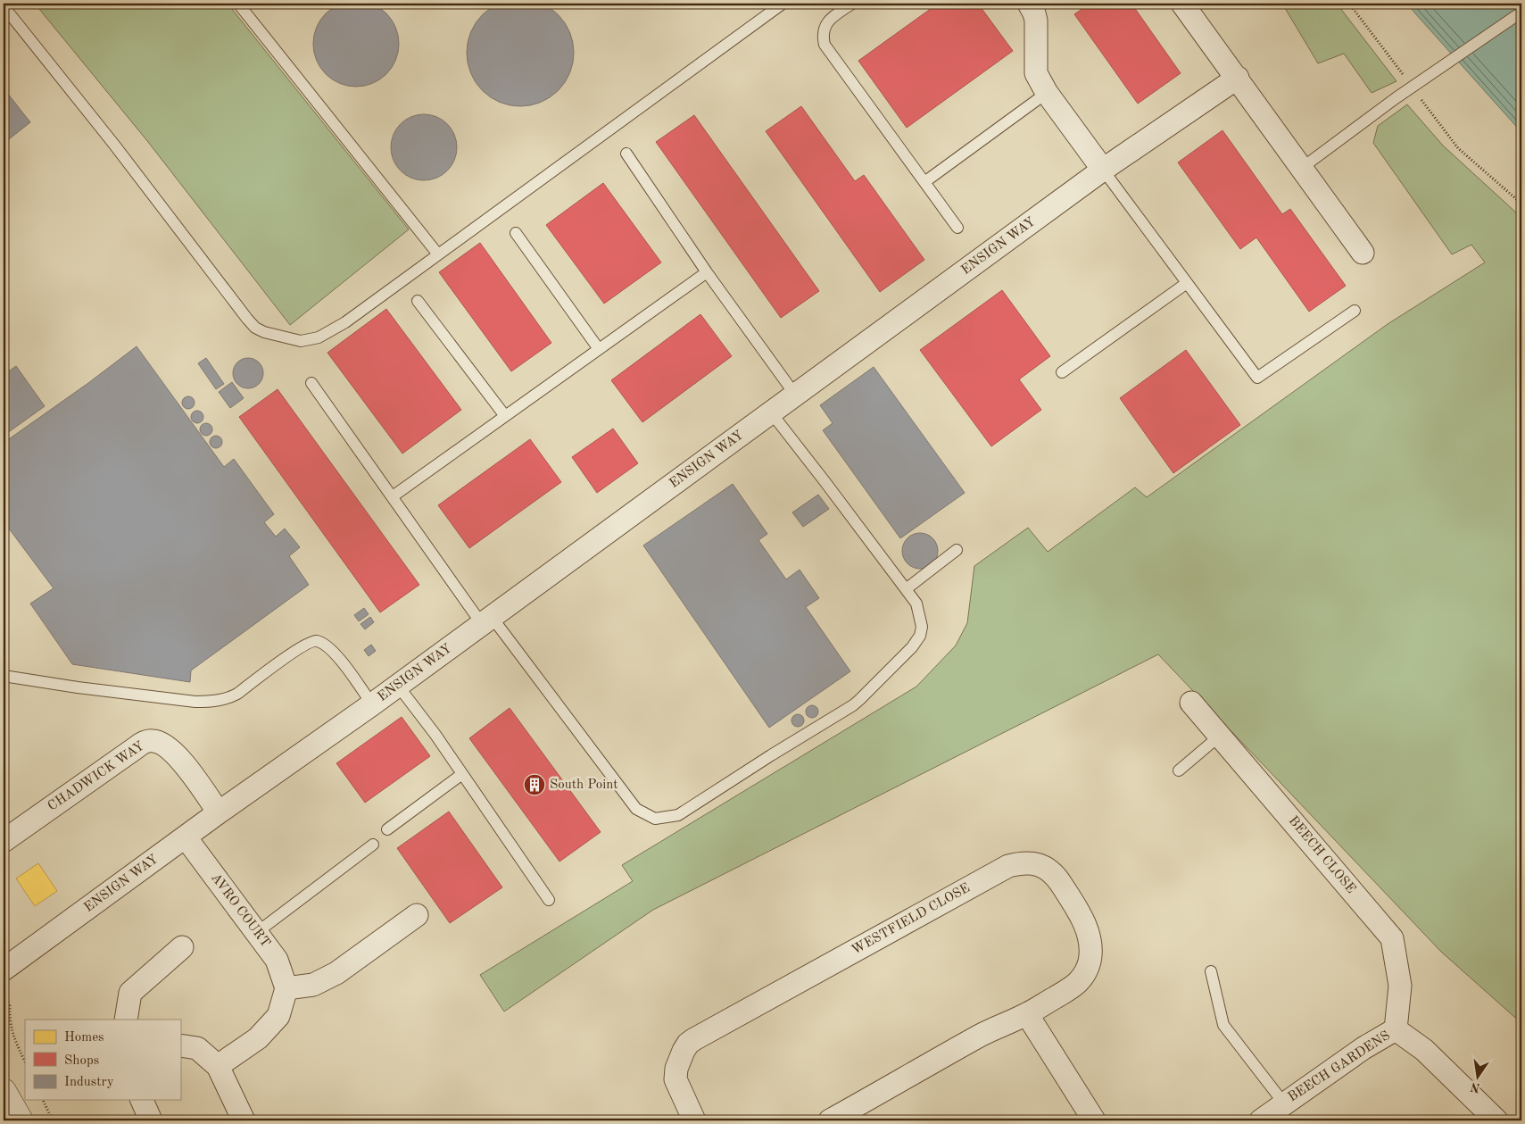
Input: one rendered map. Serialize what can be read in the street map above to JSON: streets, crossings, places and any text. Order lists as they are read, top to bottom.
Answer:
{
  "streets": {
    "street": [
      "ENSIGN WAY",
      "CHADWICK WAY",
      "BEECH CLOSE",
      "AVRO COURT",
      "WESTFIELD CLOSE",
      "BEECH GARDENS"
    ]
  },
  "crossings": [
    ["ENSIGN WAY", "CHADWICK WAY"],
    ["ENSIGN WAY", "AVRO COURT"],
    ["BEECH CLOSE", "BEECH GARDENS"]
  ],
  "places": {
    "building": ["South Point"]
  },
  "legend": ["Homes", "Shops", "Industry"],
  "north": "bottom"
}
